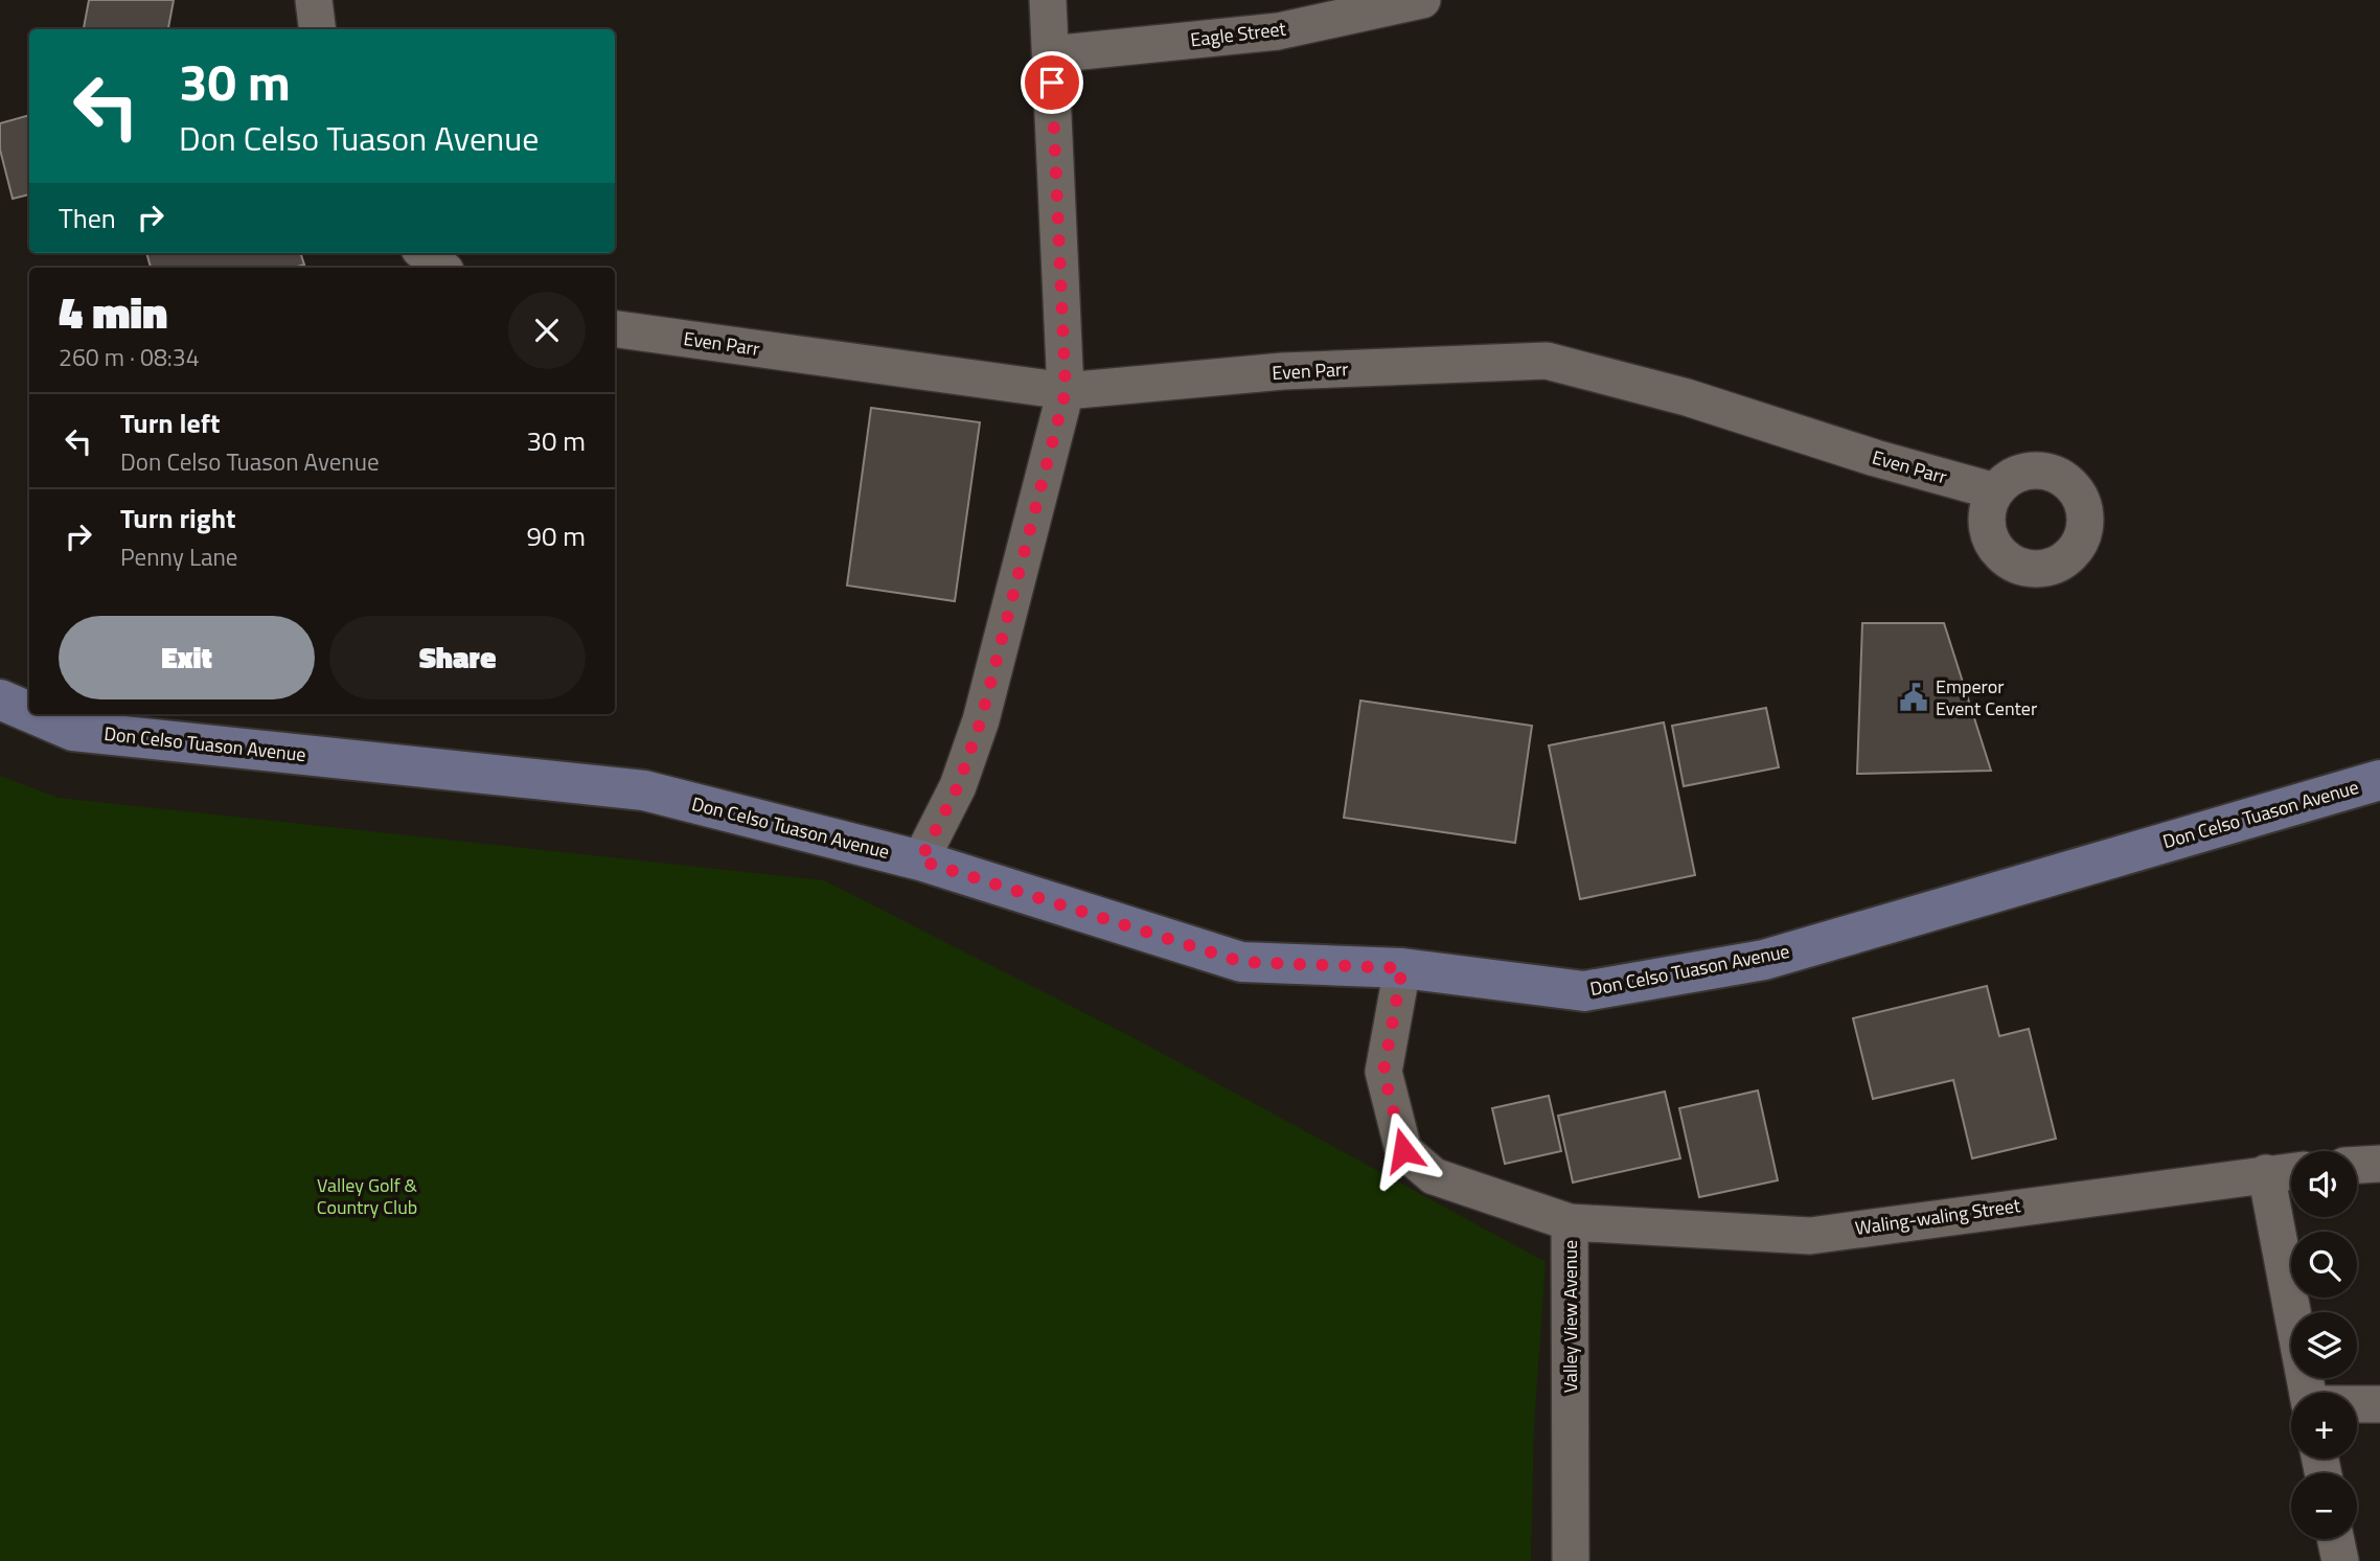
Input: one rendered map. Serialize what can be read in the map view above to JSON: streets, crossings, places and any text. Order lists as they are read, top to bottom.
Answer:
{
  "streets": {
    "street": [
      "Eagle Street",
      "Even Parr",
      "Don Celso Tuason Avenue",
      "Waling-waling Street",
      "Valley View Avenue"
    ]
  },
  "crossings": [
    ["Don Celso Tuason Avenue", "Valley View Avenue"],
    ["Waling-waling Street", "Valley View Avenue"]
  ],
  "parks": ["Valley Golf & Country Club"],
  "places": {
    "public building": ["Emperor Event Center"]
  },
  "page": {
    "turn": ["30 m", "Don Celso Tuason Avenue"],
    "then": "Then",
    "heading": ["4 min", "260 m · 08:34"],
    "list": [
      {
        "name": "Turn left",
        "note": "Don Celso Tuason Avenue",
        "value": "30 m"
      },
      {
        "name": "Turn right",
        "note": "Penny Lane",
        "value": "90 m"
      }
    ],
    "buttons": ["Exit", "Share"],
    "map_buttons": ["+", "−"]
  }
}
